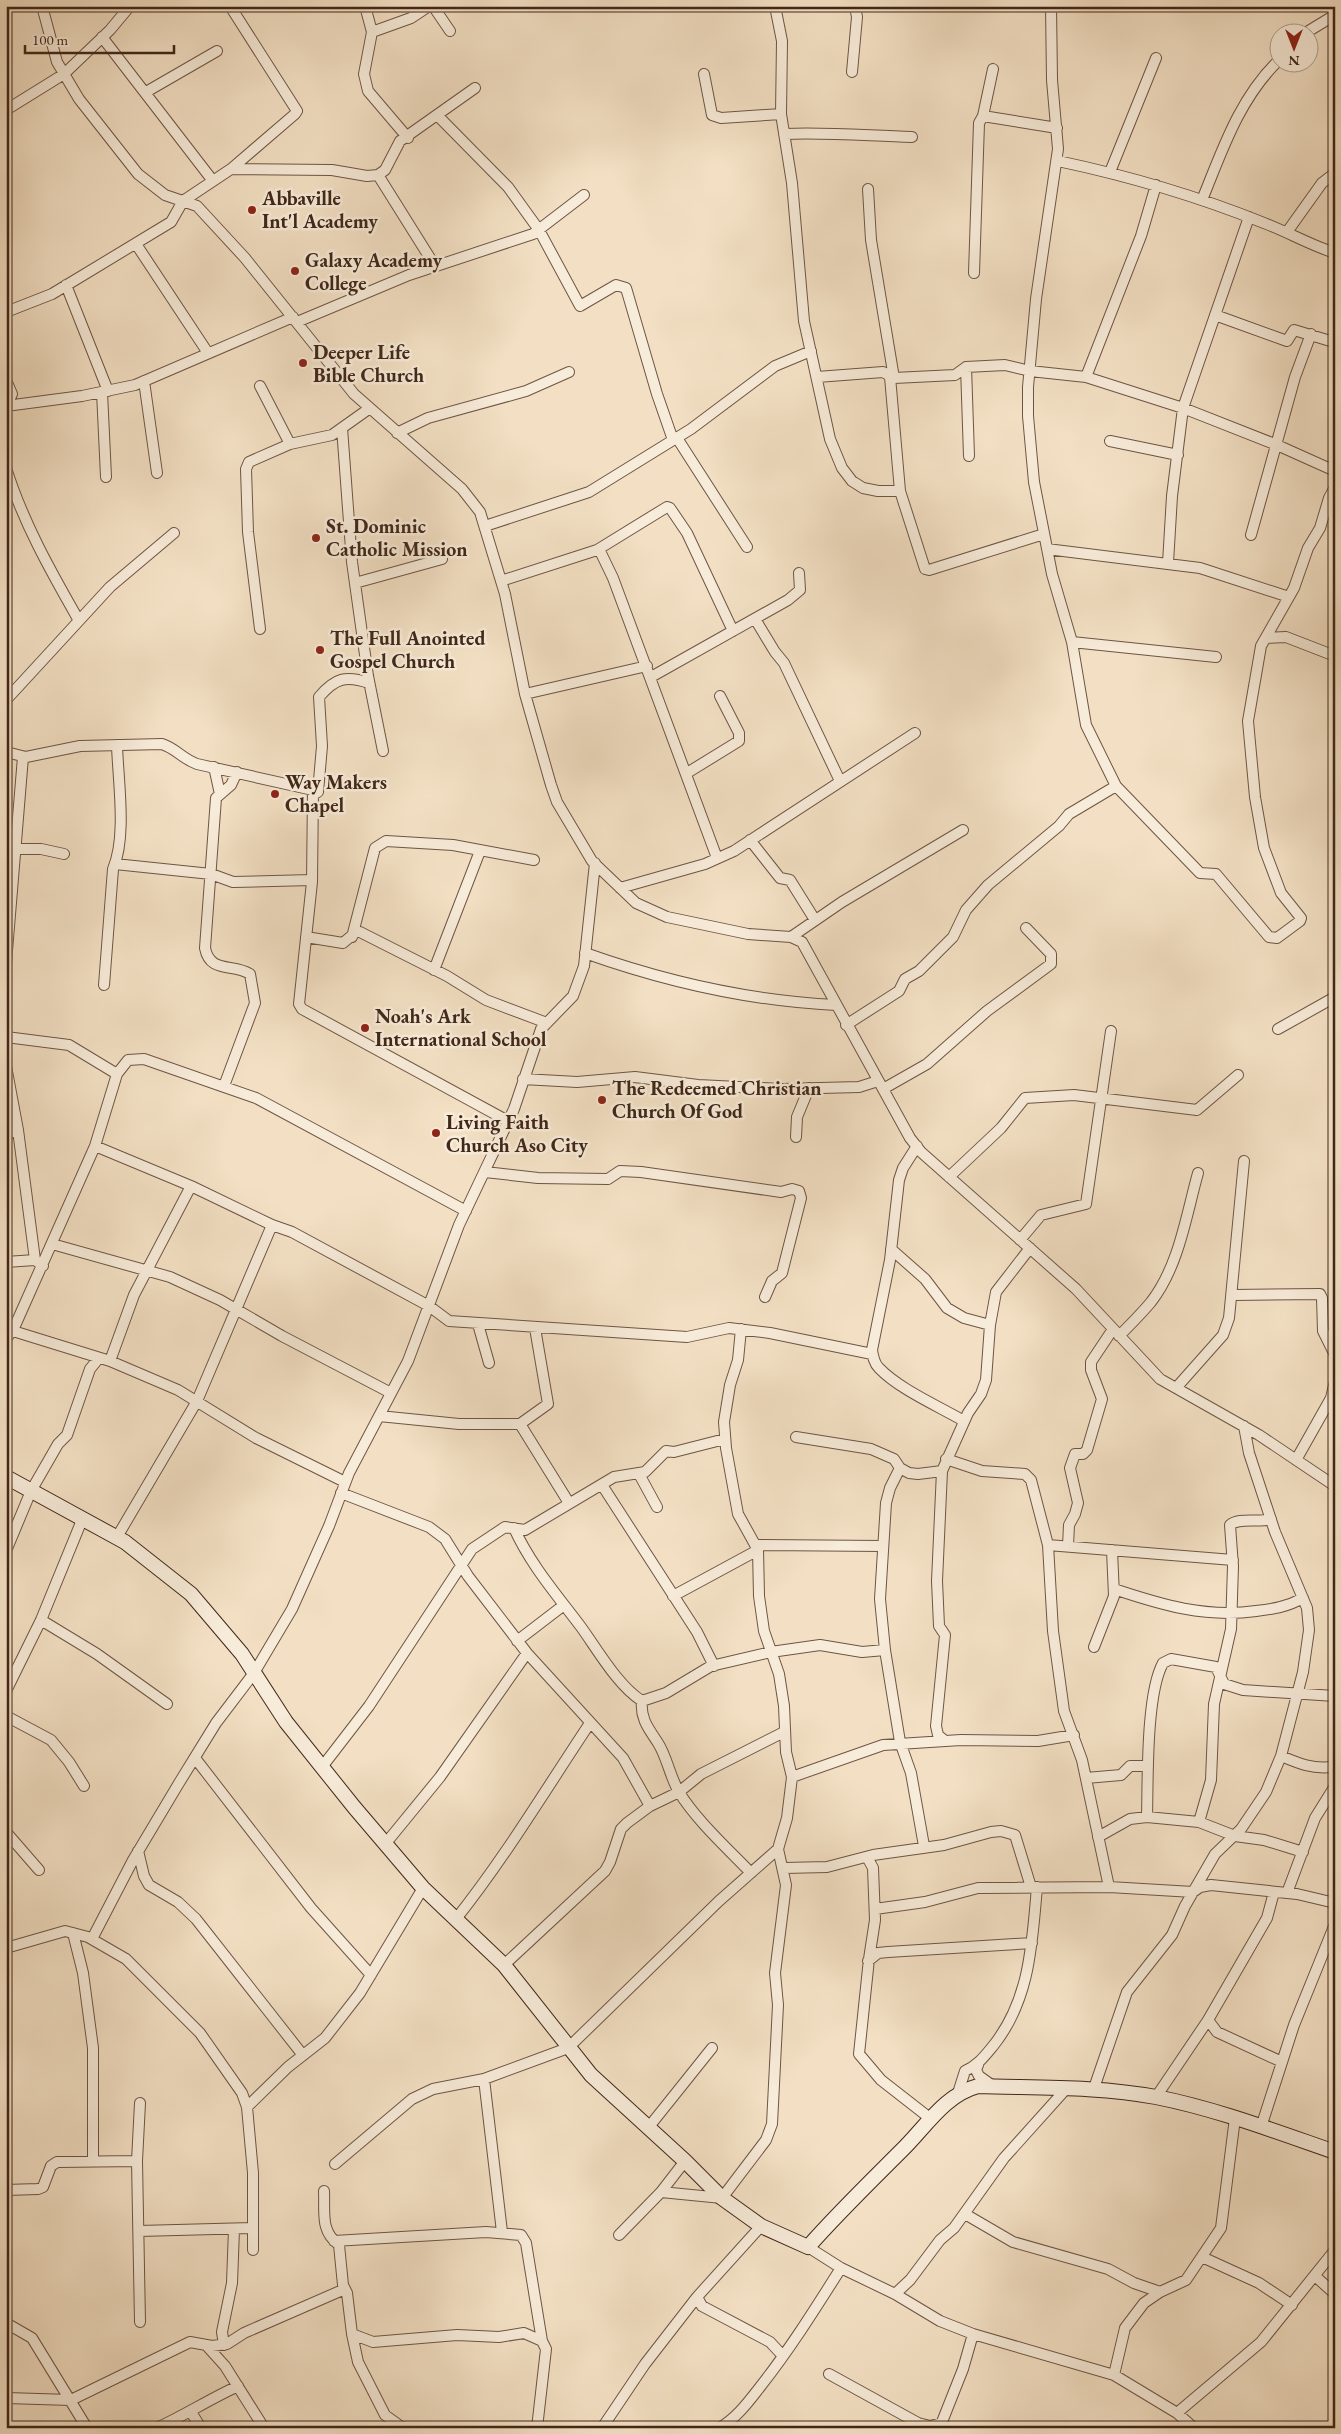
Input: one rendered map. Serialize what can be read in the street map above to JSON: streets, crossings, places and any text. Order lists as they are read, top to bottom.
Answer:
{
  "places": [
    "Abbaville Int'l Academy",
    "Galaxy Academy College",
    "Deeper Life Bible Church",
    "St. Dominic Catholic Mission",
    "The Full Anointed Gospel Church",
    "Way Makers Chapel",
    "Noah's Ark International School",
    "The Redeemed Christian Church Of God",
    "Living Faith Church Aso City"
  ],
  "scale_bar": "100 m",
  "north": "bottom"
}
